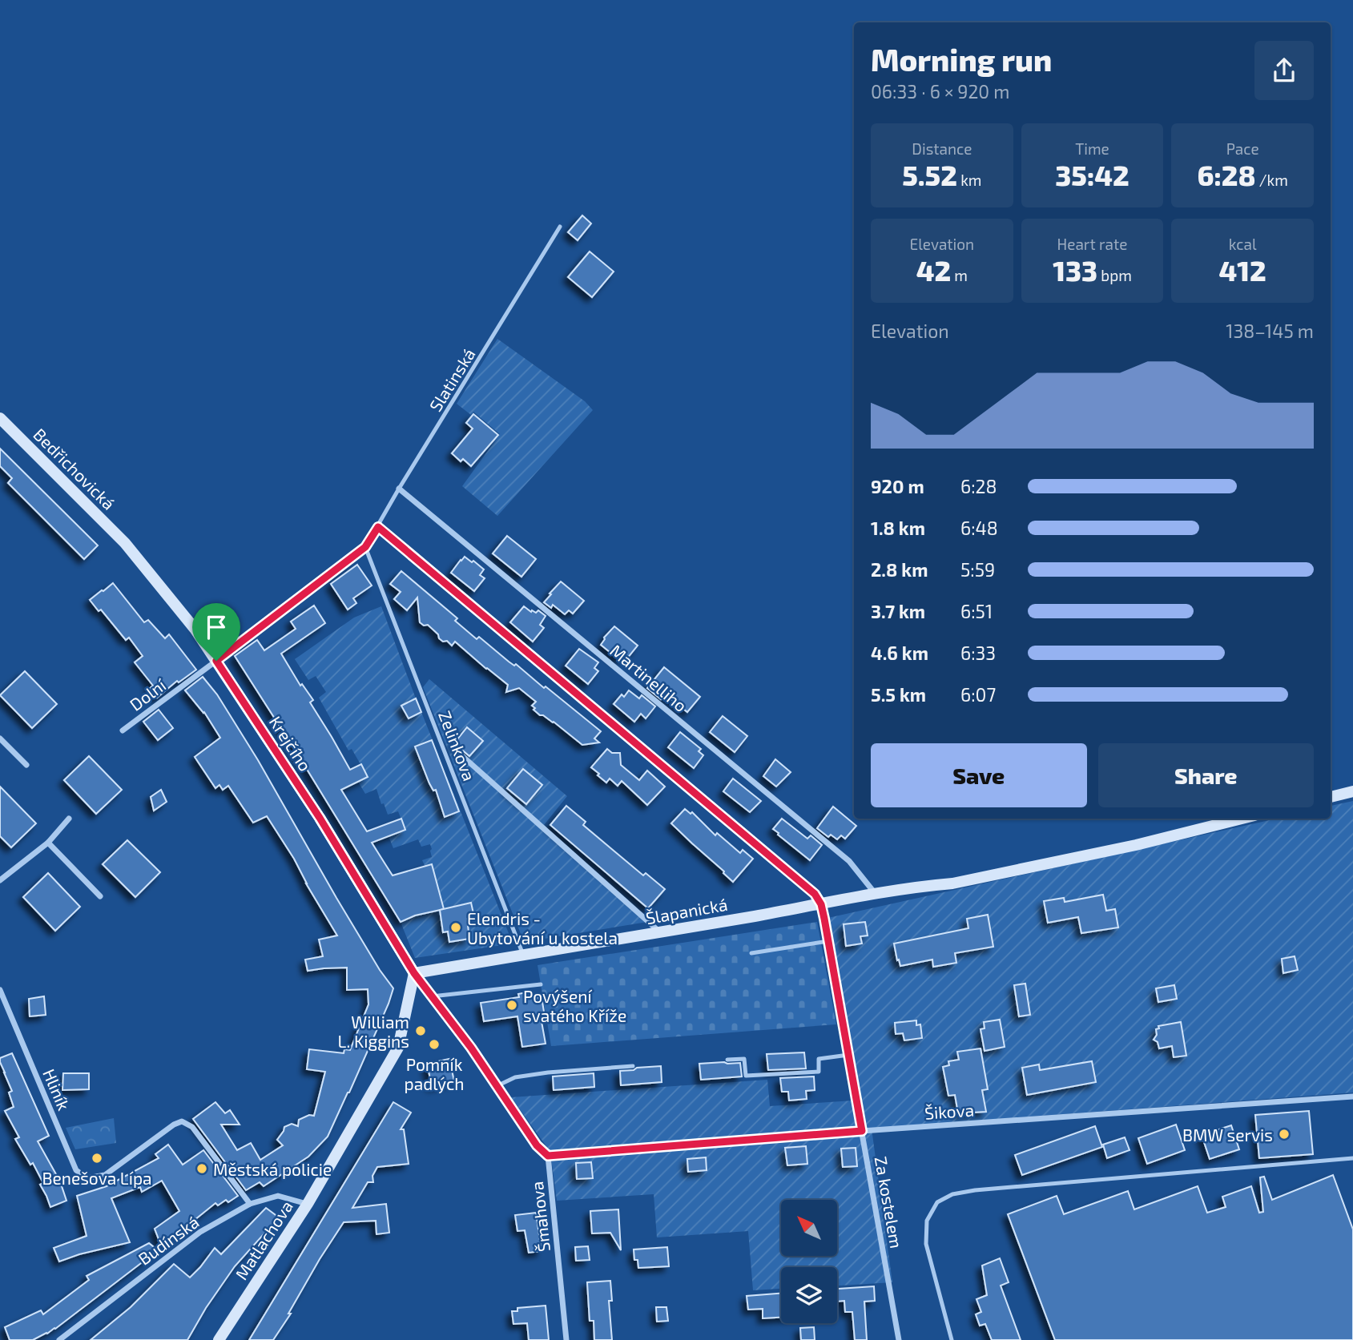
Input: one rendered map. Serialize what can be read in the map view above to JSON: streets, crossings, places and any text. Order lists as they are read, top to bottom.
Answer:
{
  "streets": {
    "street": [
      "Bedřichovická",
      "Martinelliho",
      "Dolní",
      "Krejčího",
      "Zelinkova",
      "Šlapanická",
      "Hliník",
      "Šikova",
      "Za kostelem",
      "Šmahova",
      "Budínská",
      "Matlachova"
    ],
    "lane": ["Slatinská"]
  },
  "crossings": [
    ["Slatinská", "Martinelliho"],
    ["Slatinská", "Zelinkova"],
    ["Bedřichovická", "Krejčího"],
    ["Martinelliho", "Šlapanická"],
    ["Dolní", "Krejčího"],
    ["Krejčího", "Šlapanická"],
    ["Krejčího", "Šmahova"],
    ["Krejčího", "Matlachova"],
    ["Zelinkova", "Šlapanická"],
    ["Šlapanická", "Za kostelem"],
    ["Šlapanická", "Šmahova"],
    ["Šlapanická", "Matlachova"],
    ["Hliník", "Budínská"],
    ["Šikova", "Za kostelem"],
    ["Šikova", "Šmahova"],
    ["Šmahova", "Matlachova"],
    ["Budínská", "Matlachova"]
  ],
  "places": [
    "Elendris - Ubytování u kostela",
    "Povýšení svatého Kříže",
    "William L. Kiggins",
    "Pomník padlých",
    "BMW servis",
    "Benešova Lípa",
    "Městská policie"
  ],
  "north": "top left",
  "page": {
    "heading": ["Morning run", "06:33 · 6 × 920 m"],
    "stats": [
      ["Distance", "5.52 km"],
      ["Time", "35:42"],
      ["Pace", "6:28 /km"],
      ["Elevation", "42 m"],
      ["Heart rate", "133 bpm"],
      ["kcal", "412"]
    ],
    "chart": ["Elevation", "138–145 m"],
    "list": [
      {
        "name": "920 m",
        "note": "6:28"
      },
      {
        "name": "1.8 km",
        "note": "6:48"
      },
      {
        "name": "2.8 km",
        "note": "5:59"
      },
      {
        "name": "3.7 km",
        "note": "6:51"
      },
      {
        "name": "4.6 km",
        "note": "6:33"
      },
      {
        "name": "5.5 km",
        "note": "6:07"
      }
    ],
    "buttons": ["Save", "Share"]
  }
}
